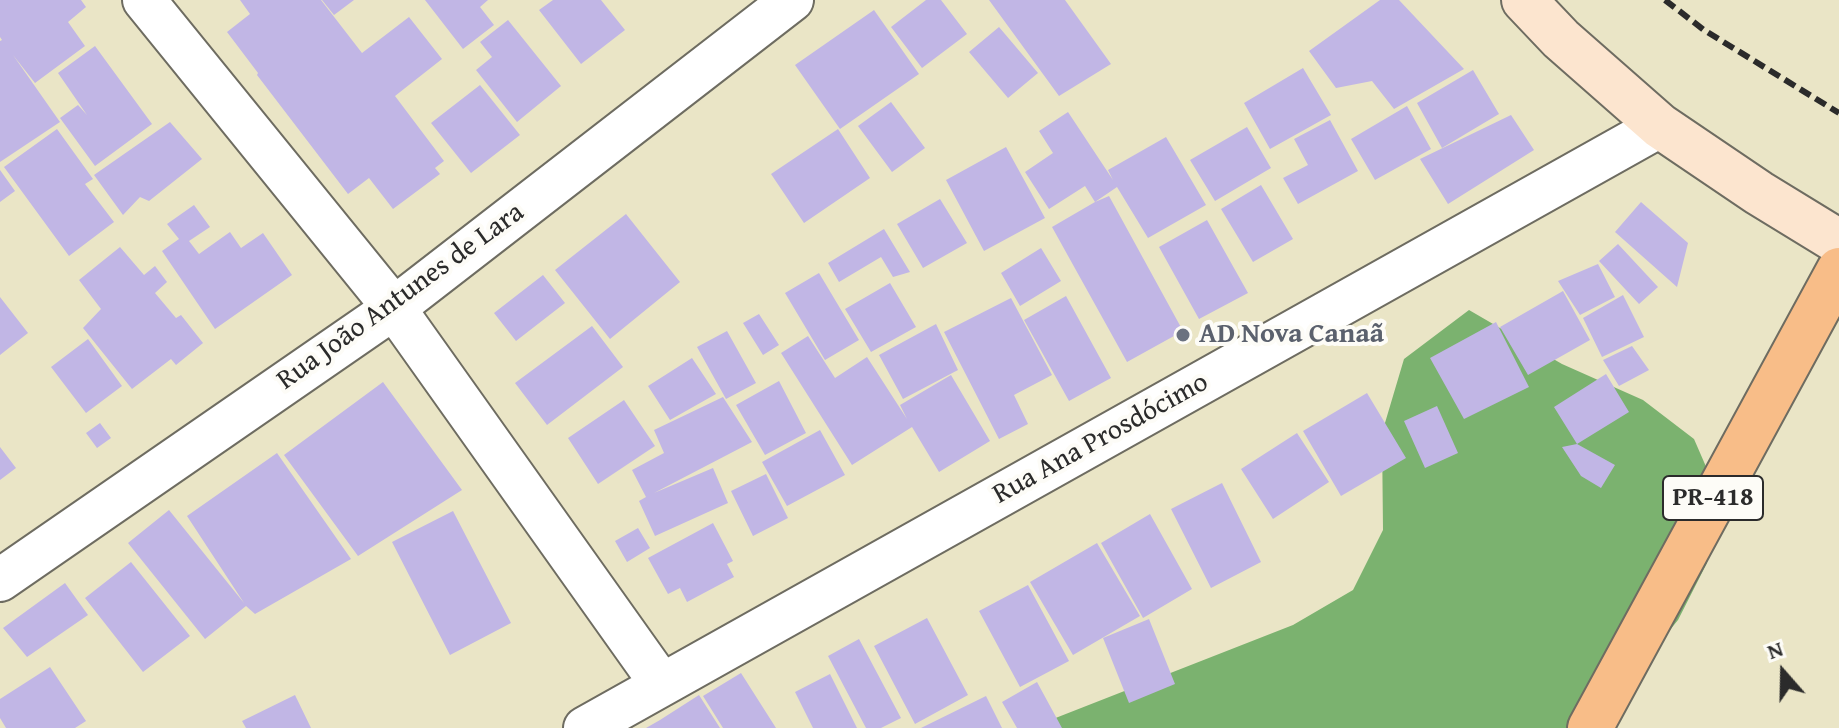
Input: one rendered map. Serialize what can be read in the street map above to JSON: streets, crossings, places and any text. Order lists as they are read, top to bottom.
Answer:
{
  "streets": {
    "highway": ["PR-418"],
    "street": ["Rua João Antunes de Lara", "Rua Ana Prosdócimo"]
  },
  "places": ["AD Nova Canaã"],
  "north": "top"
}
